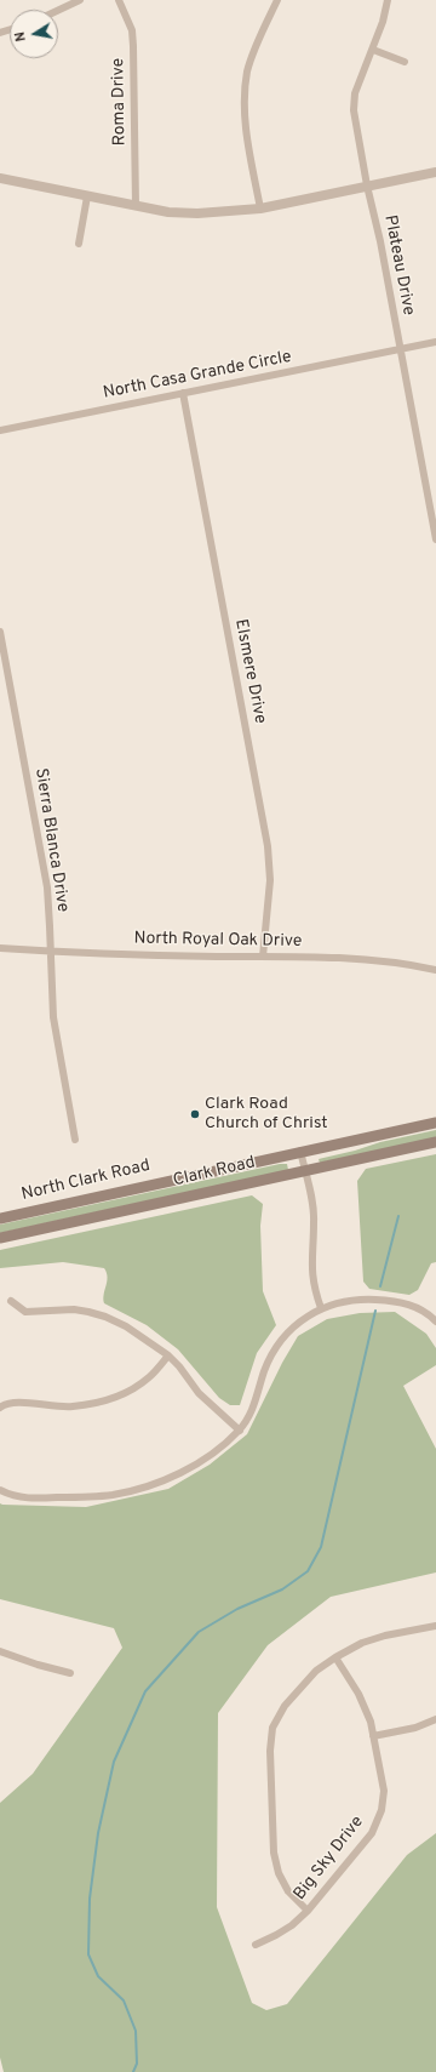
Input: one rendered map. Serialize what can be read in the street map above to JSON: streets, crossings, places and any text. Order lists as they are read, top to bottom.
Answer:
{
  "streets": {
    "main road": ["Clark Road", "North Clark Road"],
    "street": [
      "Roma Drive",
      "Plateau Drive",
      "North Casa Grande Circle",
      "Elsmere Drive",
      "Sierra Blanca Drive",
      "North Royal Oak Drive",
      "Big Sky Drive"
    ]
  },
  "crossings": [
    ["Plateau Drive", "North Casa Grande Circle"],
    ["North Casa Grande Circle", "Elsmere Drive"],
    ["Elsmere Drive", "North Royal Oak Drive"],
    ["Sierra Blanca Drive", "North Royal Oak Drive"]
  ],
  "places": ["Clark Road Church of Christ"],
  "north": "left"
}
